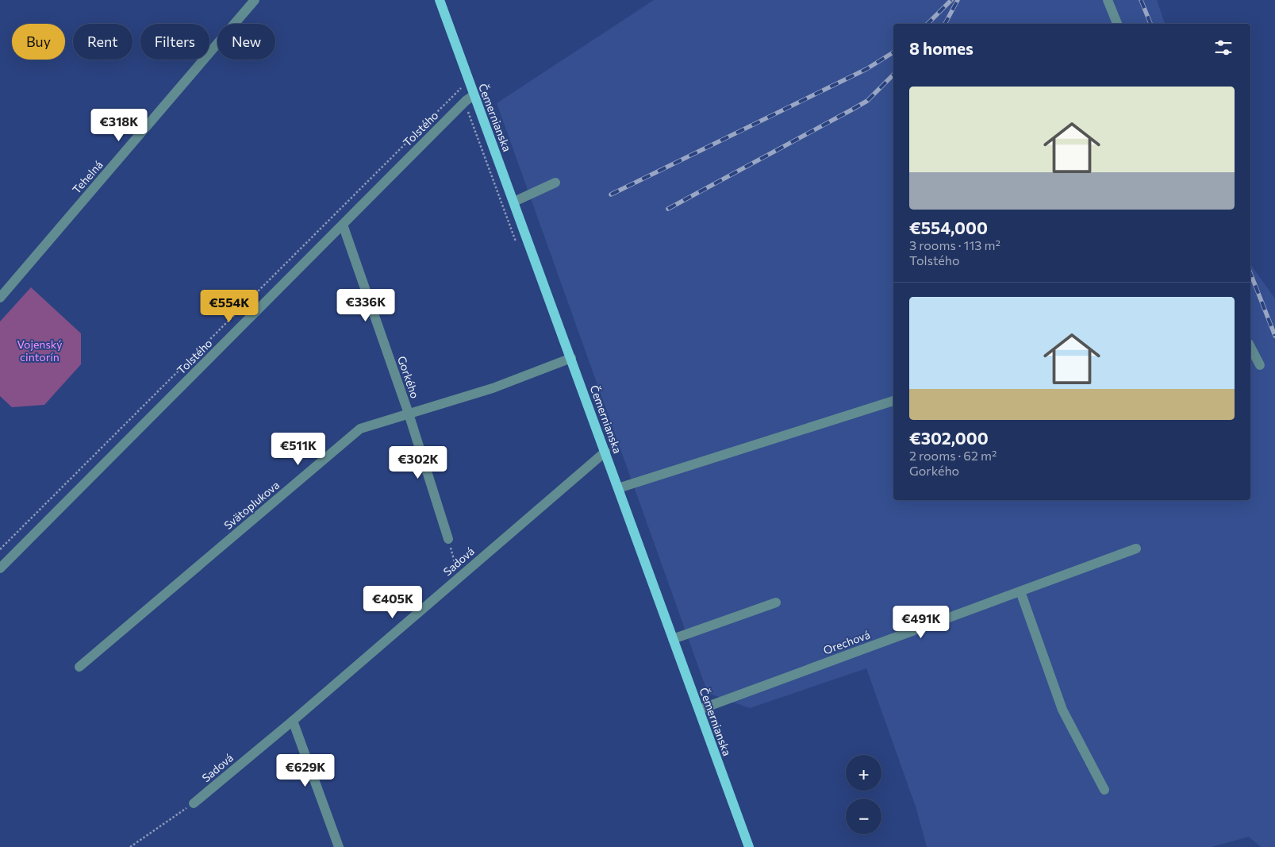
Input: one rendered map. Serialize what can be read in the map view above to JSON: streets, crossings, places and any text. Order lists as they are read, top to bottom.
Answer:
{
  "streets": {
    "main road": ["Čemernianska"],
    "street": [
      "Tolstého",
      "Tehelná",
      "Gorkého",
      "Svätoplukova",
      "Sadová",
      "Orechová"
    ]
  },
  "crossings": [
    ["Čemernianska", "Tolstého"],
    ["Čemernianska", "Svätoplukova"],
    ["Čemernianska", "Sadová"],
    ["Čemernianska", "Orechová"],
    ["Tolstého", "Gorkého"],
    ["Gorkého", "Svätoplukova"]
  ],
  "parks": ["Vojenský cintorín"],
  "page": {
    "chip": [
      "Buy",
      "Rent",
      "Filters",
      "New"
    ],
    "heading": "8 homes",
    "list": [
      {
        "name": "€554,000",
        "note": "3 rooms · 113 m² · Tolstého"
      },
      {
        "name": "€302,000",
        "note": "2 rooms · 62 m² · Gorkého"
      }
    ],
    "price": [
      "€318K",
      "€336K",
      "€554K",
      "€511K",
      "€302K",
      "€405K",
      "€491K",
      "€629K"
    ],
    "map_buttons": ["+", "−"]
  }
}
